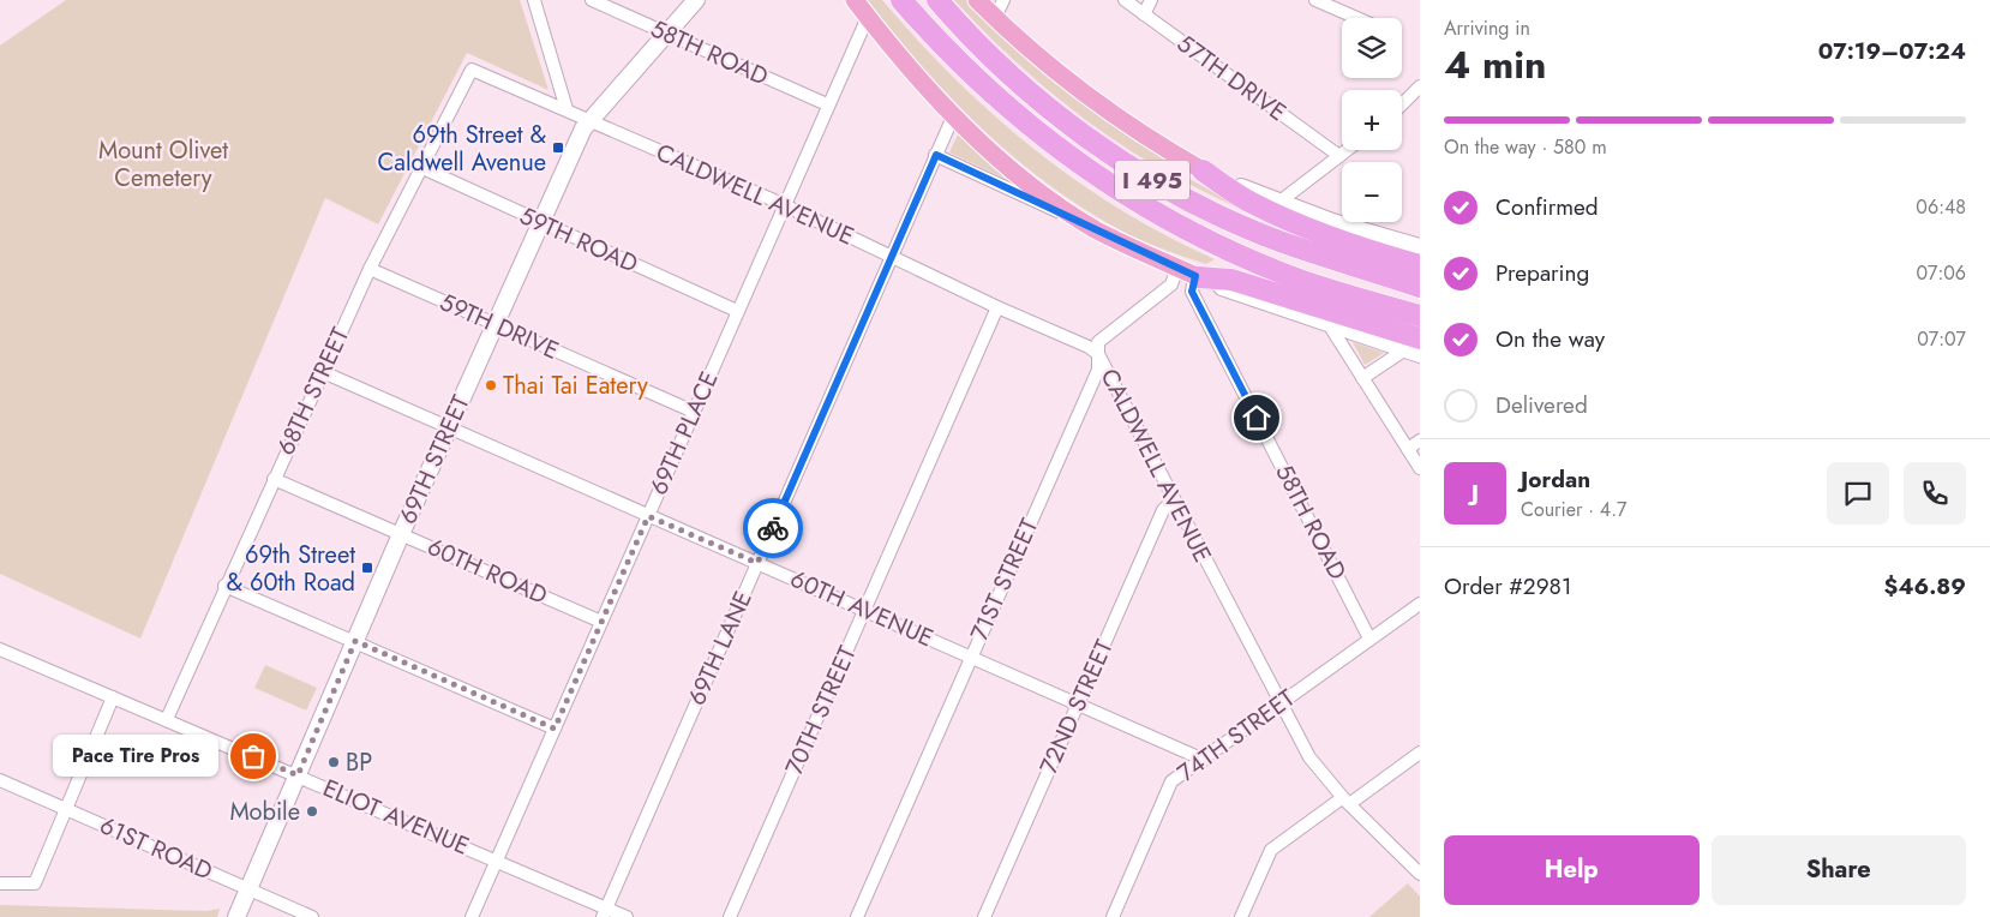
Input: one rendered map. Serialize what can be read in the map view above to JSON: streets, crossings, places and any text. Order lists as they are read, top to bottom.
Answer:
{
  "streets": {
    "highway": ["I 495"],
    "main road": ["69TH STREET"],
    "street": [
      "58TH ROAD",
      "57TH DRIVE",
      "CALDWELL AVENUE",
      "59TH ROAD",
      "59TH DRIVE",
      "68TH STREET",
      "69TH PLACE",
      "60TH ROAD",
      "71ST STREET",
      "60TH AVENUE",
      "69TH LANE",
      "72ND STREET",
      "70TH STREET",
      "74TH STREET",
      "ELIOT AVENUE",
      "61ST ROAD"
    ]
  },
  "crossings": [
    ["58TH ROAD", "69TH PLACE"],
    ["58TH ROAD", "69TH STREET"],
    ["58TH ROAD", "74TH STREET"],
    ["CALDWELL AVENUE", "68TH STREET"],
    ["CALDWELL AVENUE", "69TH PLACE"],
    ["CALDWELL AVENUE", "69TH STREET"],
    ["CALDWELL AVENUE", "71ST STREET"],
    ["CALDWELL AVENUE", "69TH LANE"],
    ["CALDWELL AVENUE", "72ND STREET"],
    ["CALDWELL AVENUE", "70TH STREET"],
    ["CALDWELL AVENUE", "74TH STREET"],
    ["59TH ROAD", "68TH STREET"],
    ["59TH ROAD", "69TH PLACE"],
    ["59TH ROAD", "69TH STREET"],
    ["59TH DRIVE", "68TH STREET"],
    ["59TH DRIVE", "69TH PLACE"],
    ["59TH DRIVE", "69TH STREET"],
    ["68TH STREET", "60TH ROAD"],
    ["68TH STREET", "60TH AVENUE"],
    ["68TH STREET", "ELIOT AVENUE"],
    ["69TH PLACE", "60TH ROAD"],
    ["69TH PLACE", "60TH AVENUE"],
    ["69TH PLACE", "ELIOT AVENUE"],
    ["69TH STREET", "60TH ROAD"],
    ["69TH STREET", "60TH AVENUE"],
    ["69TH STREET", "ELIOT AVENUE"],
    ["69TH STREET", "61ST ROAD"],
    ["71ST STREET", "60TH AVENUE"],
    ["60TH AVENUE", "69TH LANE"],
    ["60TH AVENUE", "72ND STREET"],
    ["60TH AVENUE", "70TH STREET"],
    ["60TH AVENUE", "74TH STREET"],
    ["69TH LANE", "ELIOT AVENUE"]
  ],
  "parks": ["Mount Olivet Cemetery"],
  "places": {
    "transit": ["69th Street & Caldwell Avenue", "69th Street & 60th Road"],
    "other": [
      "Thai Tai Eatery",
      "Pace Tire Pros",
      "BP",
      "Mobile"
    ]
  },
  "page": {
    "heading": ["4 min", "Arriving in", "07:19–07:24"],
    "panel": [
      "Jordan",
      "Courier · 4.7",
      "Order #2981",
      "$46.89"
    ],
    "map_buttons": ["+", "−"],
    "bar": "On the way · 580 m",
    "list": [
      ["Confirmed", "06:48"],
      ["Preparing", "07:06"],
      ["On the way", "07:07"],
      "Delivered"
    ],
    "round": "J",
    "bubble": "Pace Tire Pros",
    "buttons": ["Help", "Share"]
  }
}
